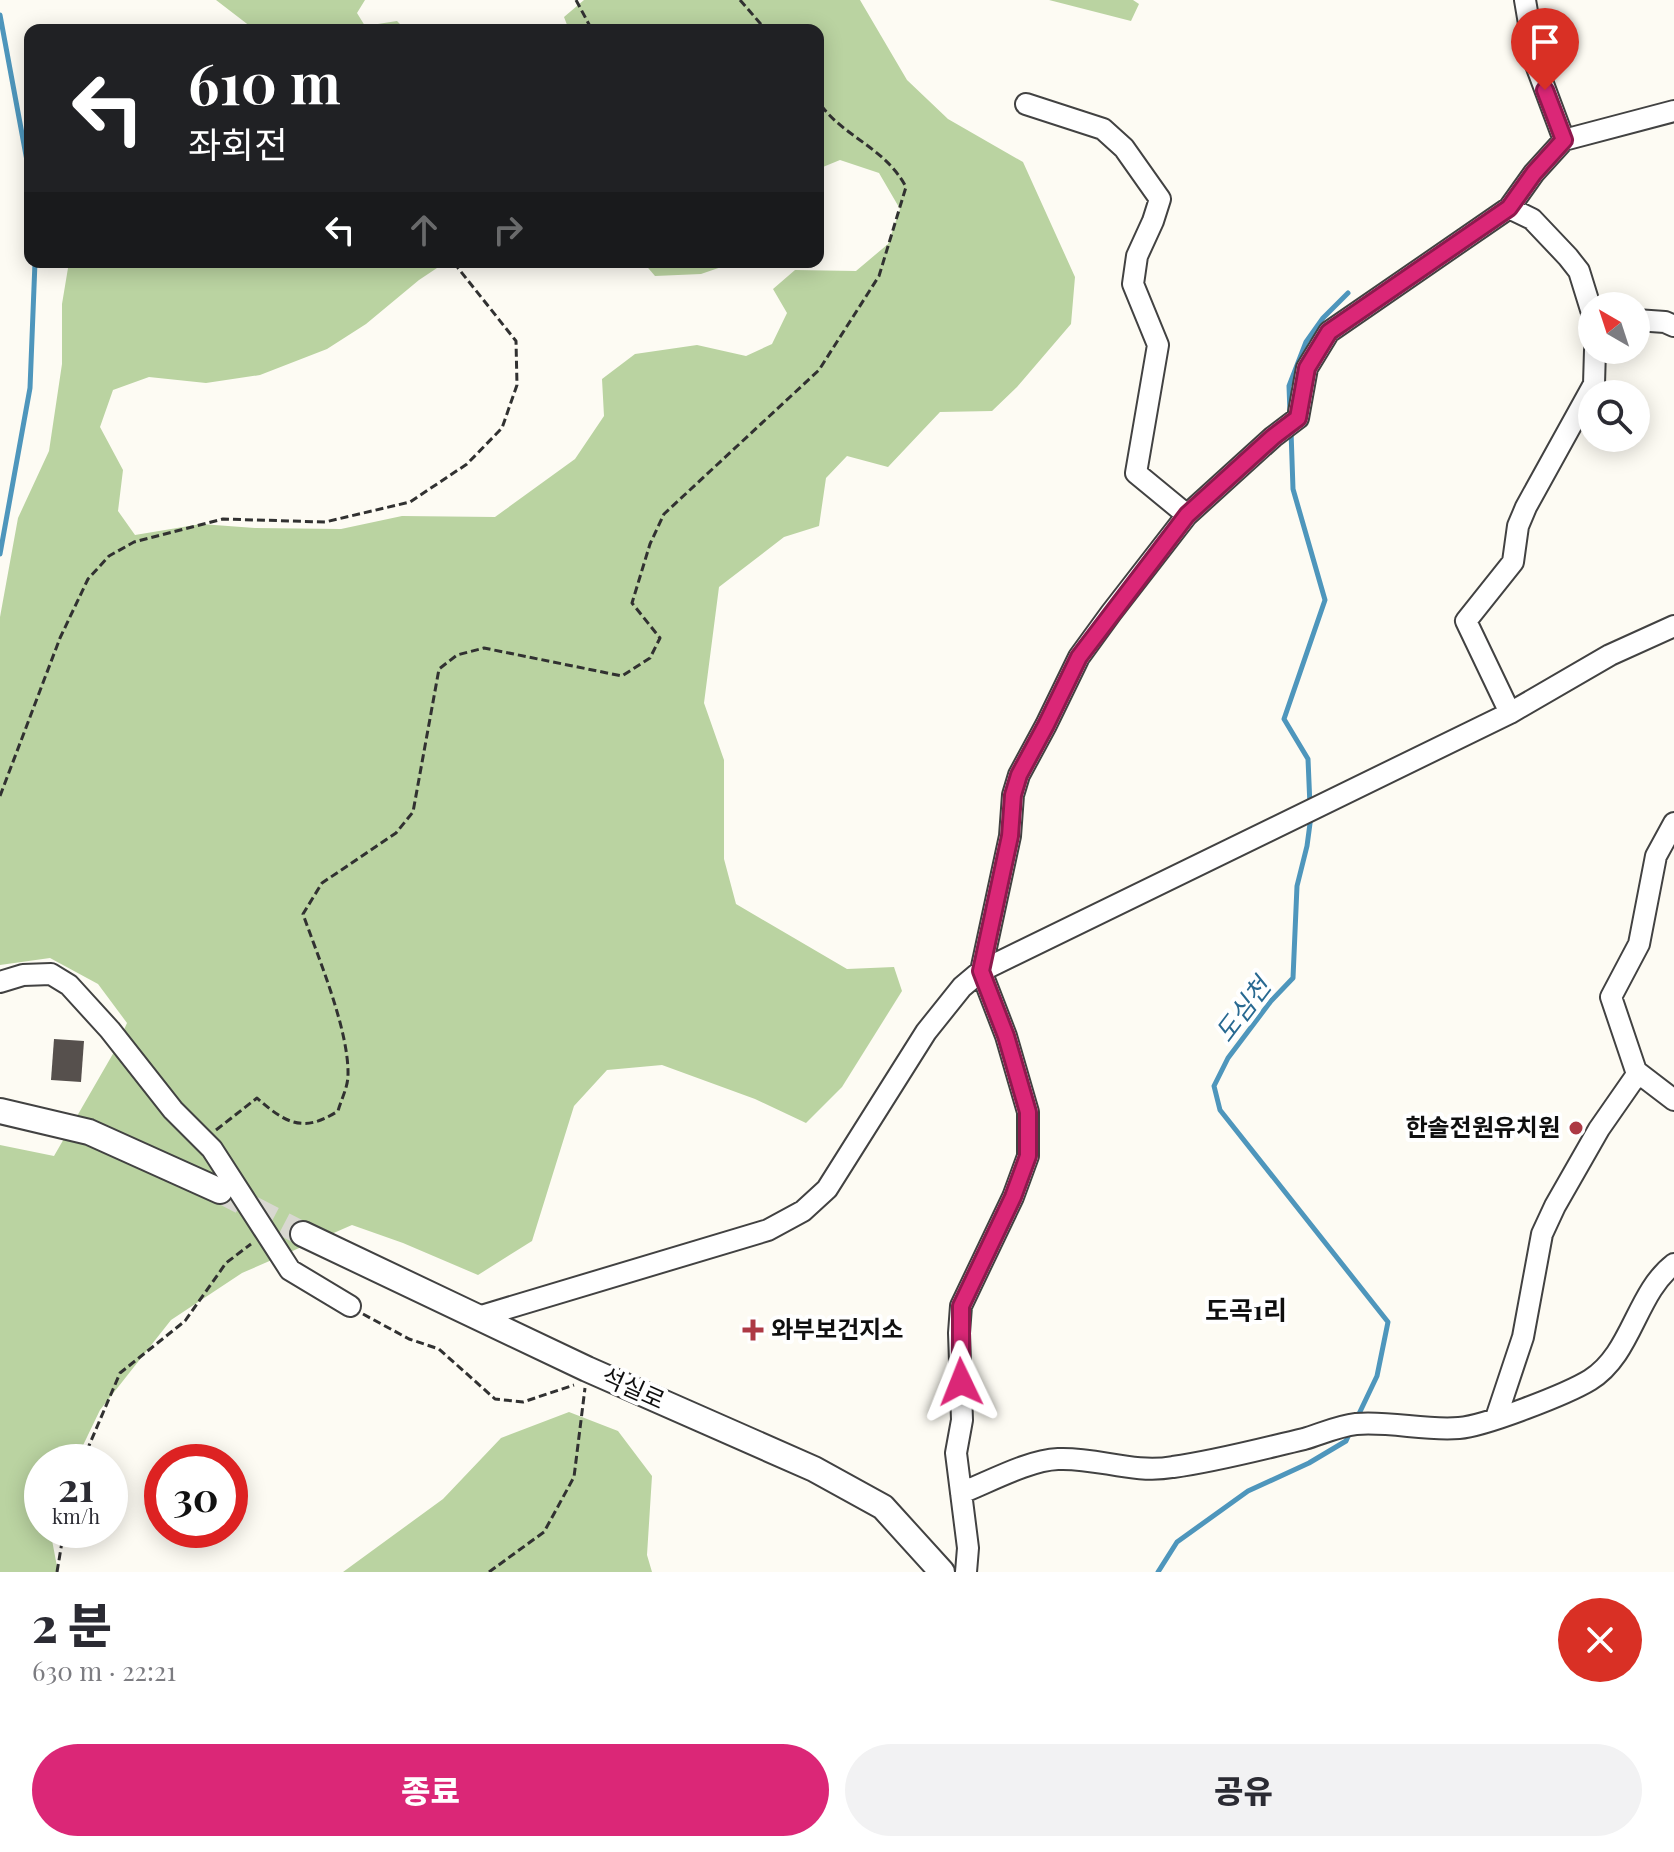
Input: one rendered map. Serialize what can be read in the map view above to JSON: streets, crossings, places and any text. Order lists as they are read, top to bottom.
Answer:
{
  "streets": {
    "street": ["석실로"]
  },
  "districts": ["도곡1리"],
  "water": ["도심천"],
  "places": {
    "other": ["한솔전원유치원"],
    "health": ["와부보건지소"]
  },
  "north": "top left",
  "page": {
    "turn": ["610 m", "좌회전"],
    "speed": "21 km/h",
    "limit": "30",
    "heading": ["2 분", "630 m · 22:21"],
    "buttons": ["종료", "공유"]
  }
}
